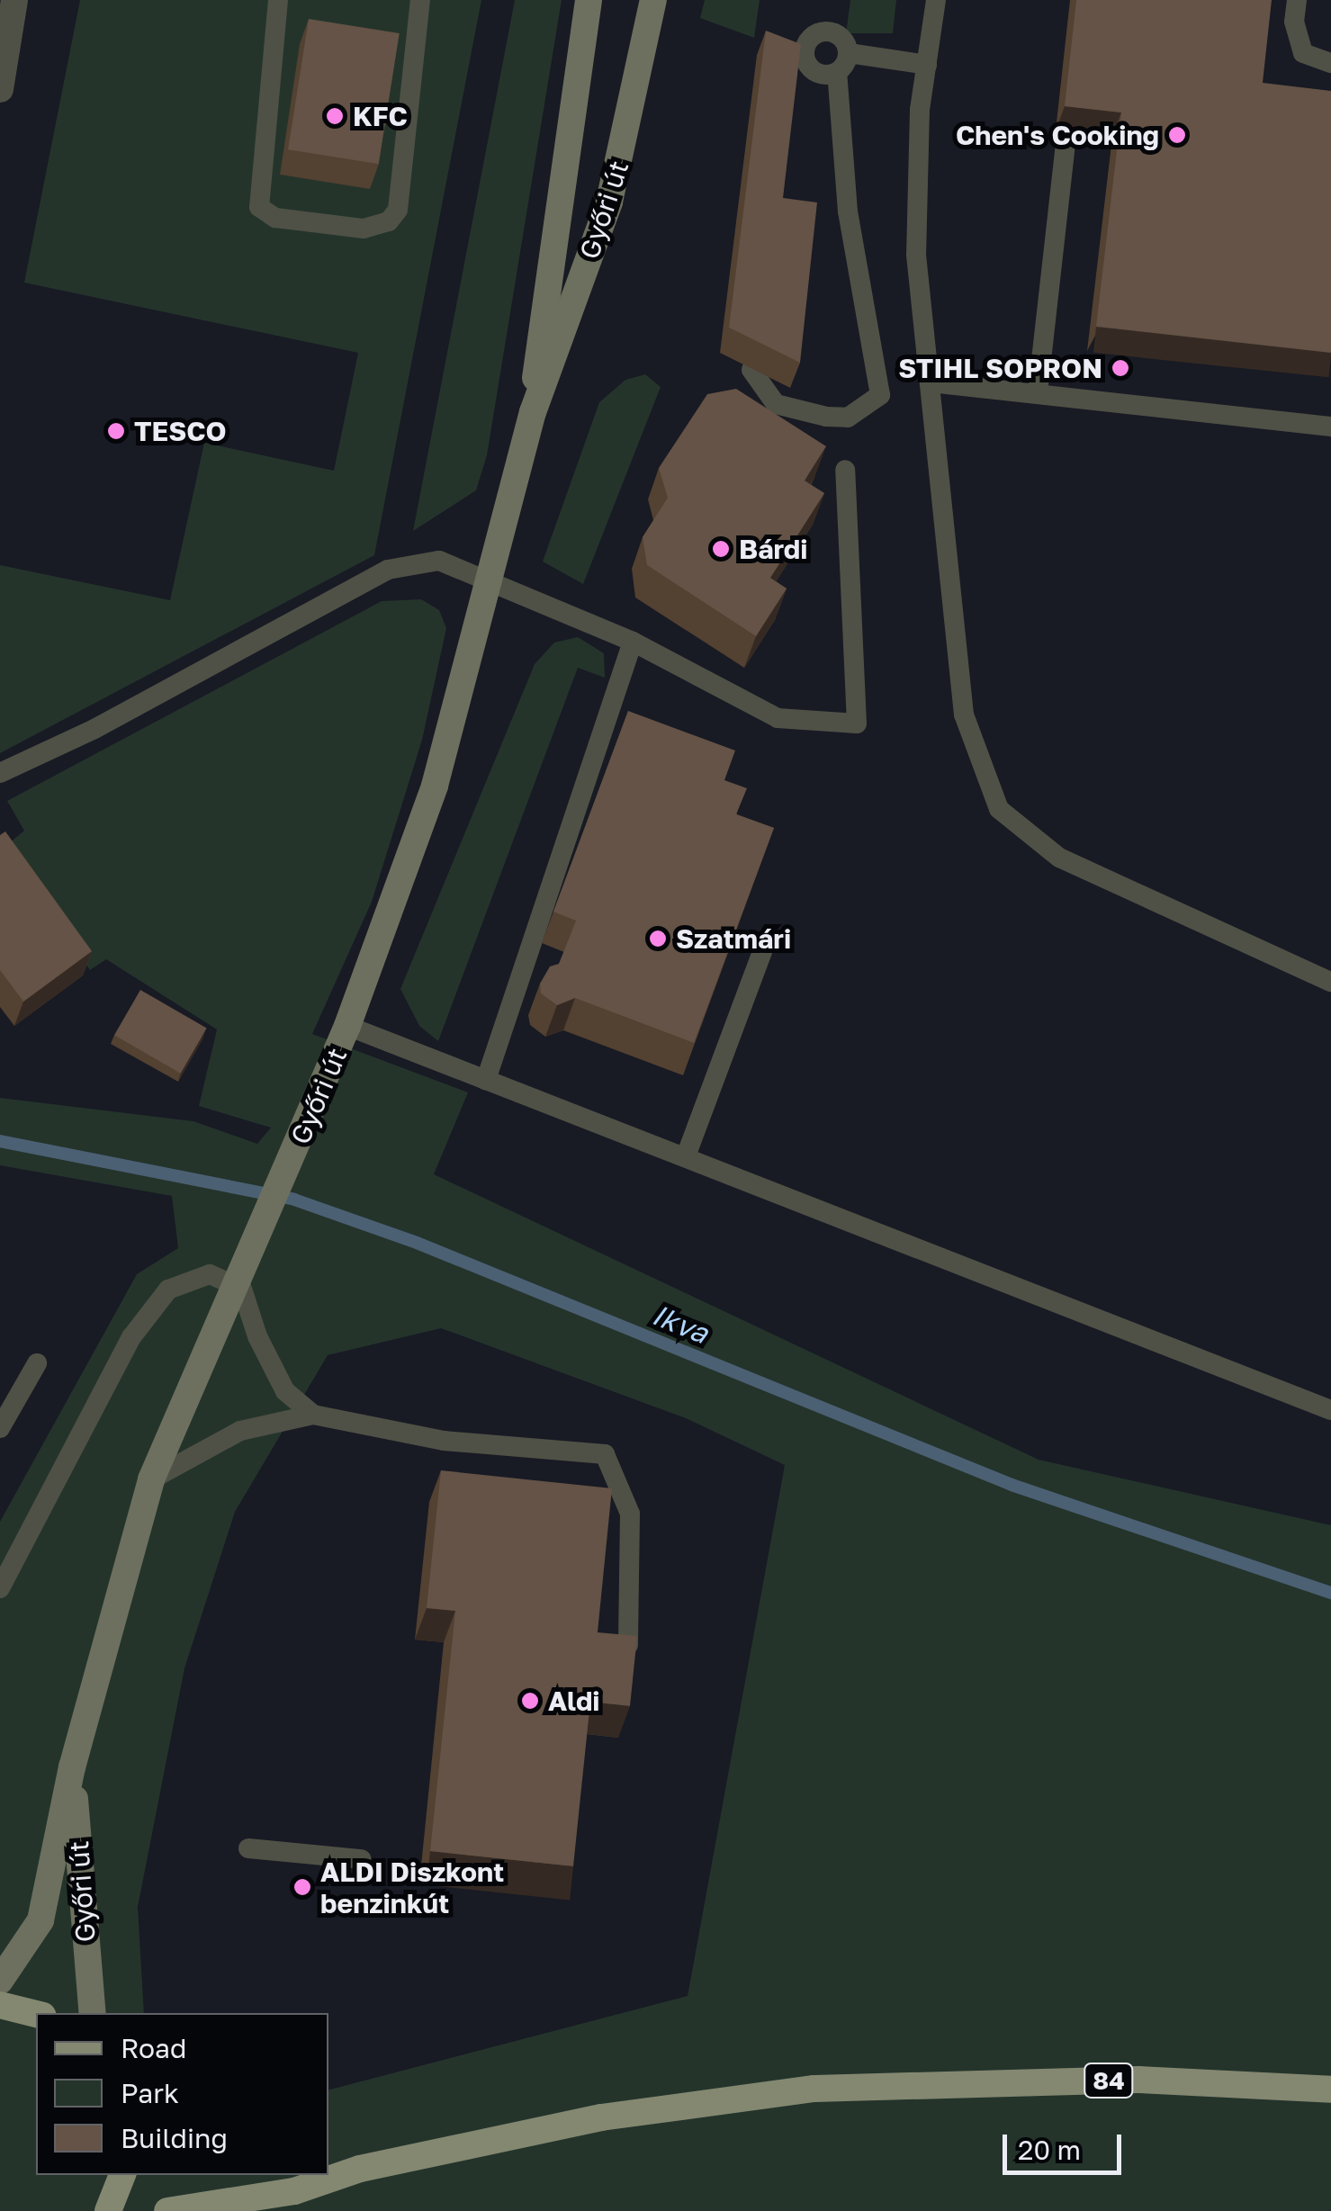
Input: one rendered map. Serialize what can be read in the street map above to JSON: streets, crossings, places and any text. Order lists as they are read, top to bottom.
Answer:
{
  "streets": {
    "main road": ["Győri út", "84"]
  },
  "water": ["Ikva"],
  "places": [
    "KFC",
    "Chen's Cooking",
    "STIHL SOPRON",
    "TESCO",
    "Bárdi",
    "Szatmári",
    "Aldi",
    "ALDI Diszkont benzinkút"
  ],
  "legend": ["Road", "Park", "Building"],
  "scale_bar": "20 m"
}
